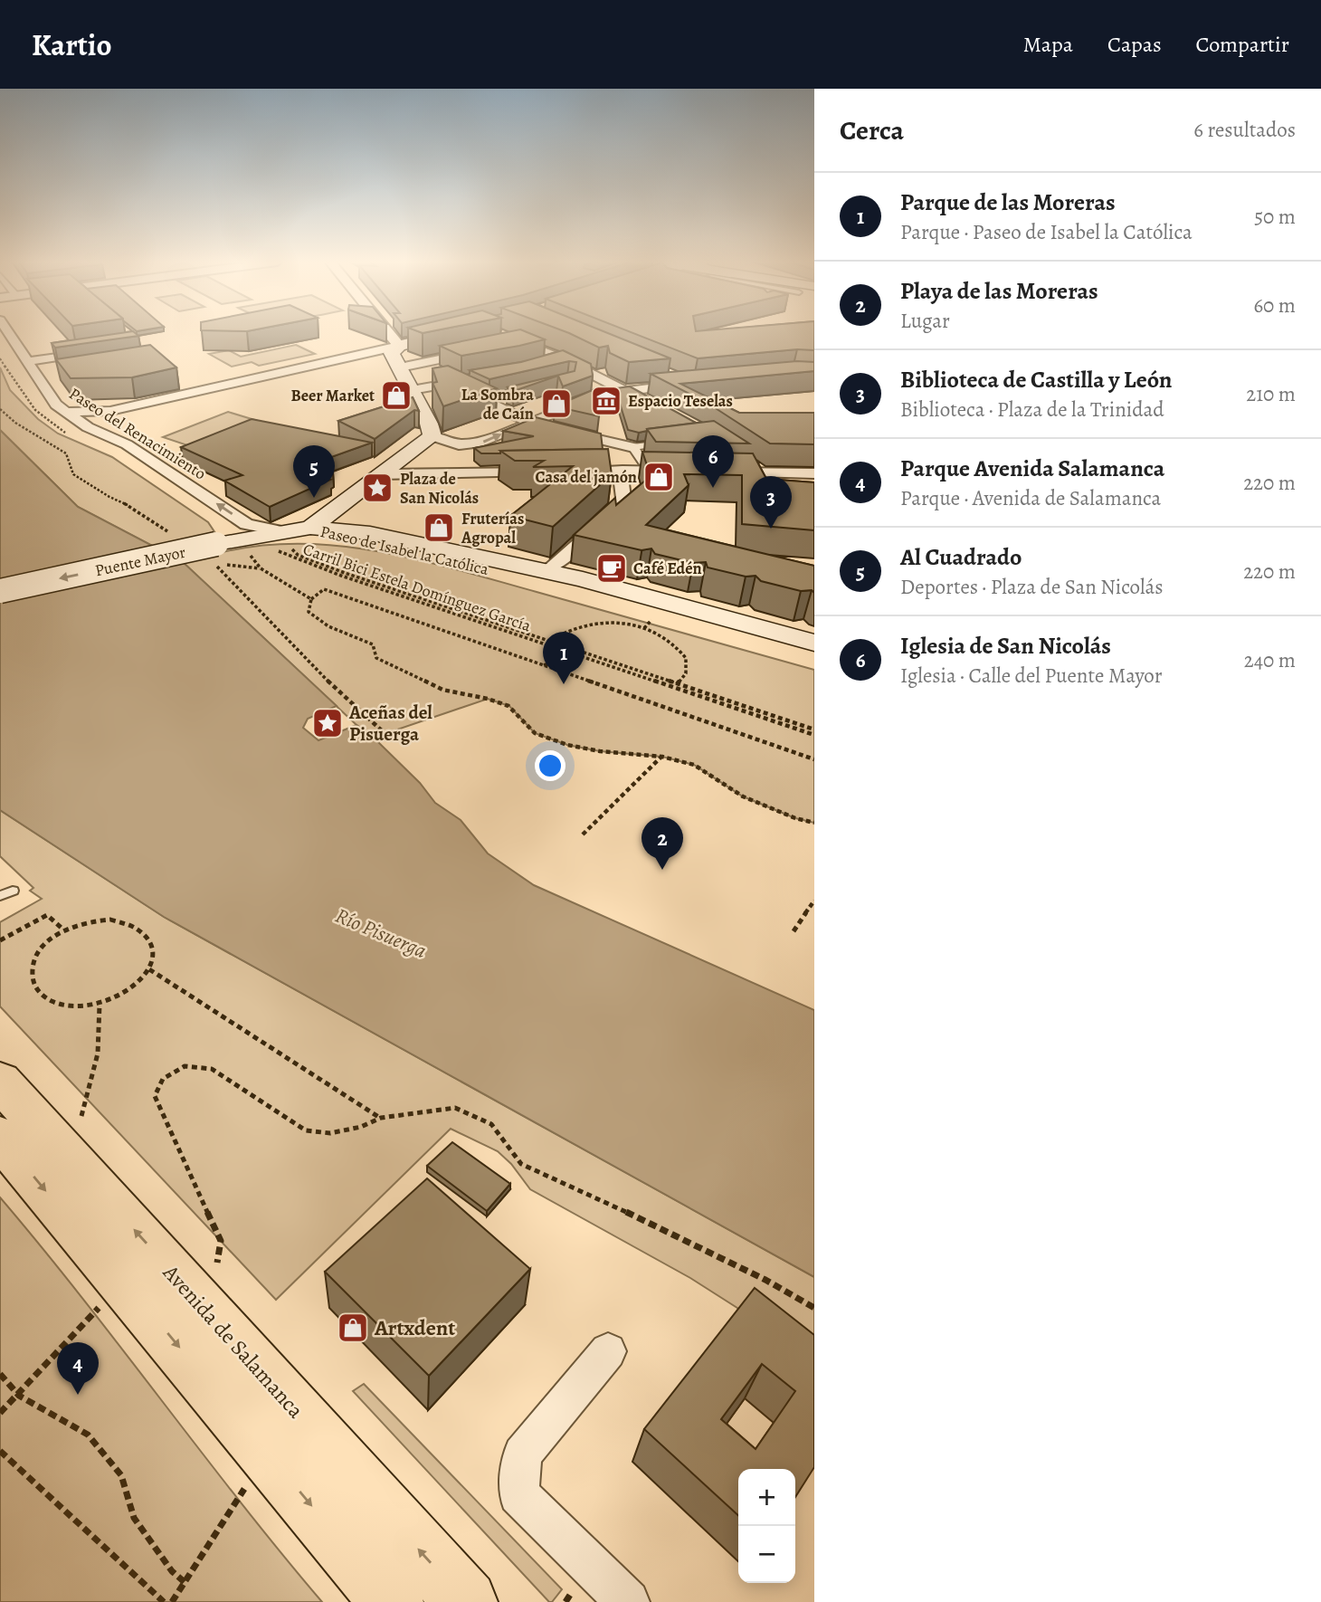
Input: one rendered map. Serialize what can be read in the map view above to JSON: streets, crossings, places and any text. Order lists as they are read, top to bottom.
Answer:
{
  "streets": {
    "highway": ["Avenida de Salamanca"],
    "main road": ["Paseo de Isabel la Católica", "Puente Mayor"],
    "street": ["Paseo del Renacimiento"],
    "path": ["Carril Bici Estela Domínguez García"]
  },
  "crossings": [
    ["Paseo del Renacimiento", "Puente Mayor"],
    ["Paseo del Renacimiento", "Carril Bici Estela Domínguez García"],
    ["Puente Mayor", "Carril Bici Estela Domínguez García"]
  ],
  "one_way": ["Paseo del Renacimiento", "Puente Mayor"],
  "water": ["Río Pisuerga"],
  "places": {
    "shop": [
      "Beer Market",
      "La Sombra de Caín",
      "Casa del jamón",
      "Fruterías Agropal",
      "Artxdent"
    ],
    "museum": ["Espacio Teselas"],
    "place": ["Plaza de San Nicolás", "Aceñas del Pisuerga"],
    "cafe": ["Café Edén"]
  },
  "page": {
    "header": "Kartio",
    "nav": ["Mapa", "Capas", "Compartir"],
    "heading": ["Cerca", "6 resultados"],
    "list": [
      {
        "mark": "1",
        "name": "Parque de las Moreras",
        "note": "Parque · Paseo de Isabel la Católica",
        "value": "50 m"
      },
      {
        "mark": "2",
        "name": "Playa de las Moreras",
        "note": "Lugar",
        "value": "60 m"
      },
      {
        "mark": "3",
        "name": "Biblioteca de Castilla y León",
        "note": "Biblioteca · Plaza de la Trinidad",
        "value": "210 m"
      },
      {
        "mark": "4",
        "name": "Parque Avenida Salamanca",
        "note": "Parque · Avenida de Salamanca",
        "value": "220 m"
      },
      {
        "mark": "5",
        "name": "Al Cuadrado",
        "note": "Deportes · Plaza de San Nicolás",
        "value": "220 m"
      },
      {
        "mark": "6",
        "name": "Iglesia de San Nicolás",
        "note": "Iglesia · Calle del Puente Mayor",
        "value": "240 m"
      }
    ],
    "pins": [
      "6",
      "5",
      "3",
      "1",
      "2",
      "4"
    ],
    "map_buttons": ["+", "−"]
  }
}
